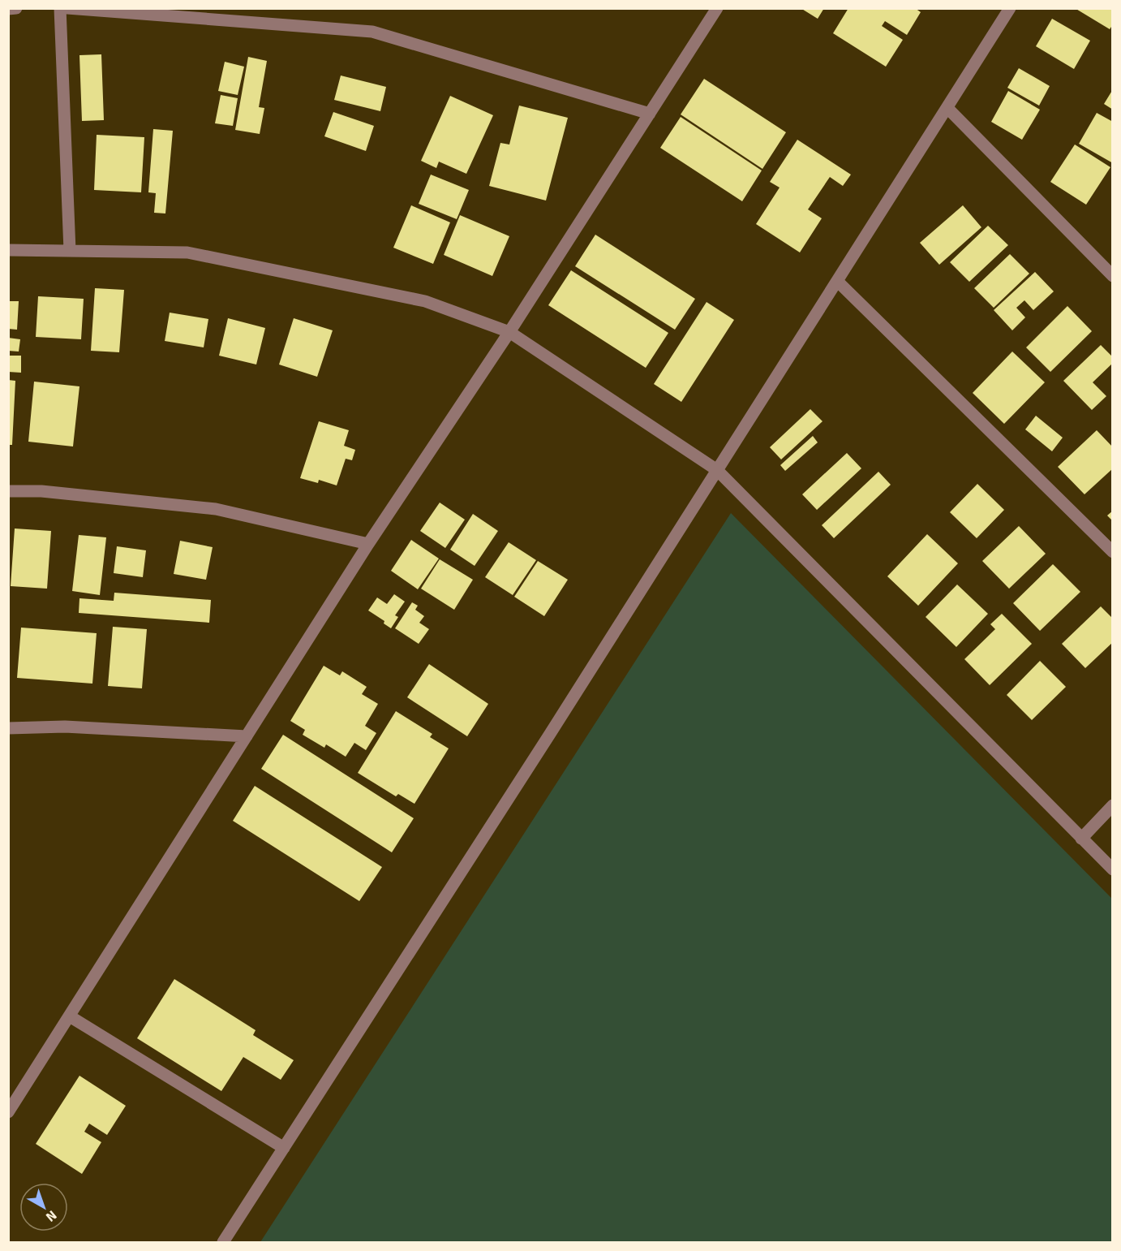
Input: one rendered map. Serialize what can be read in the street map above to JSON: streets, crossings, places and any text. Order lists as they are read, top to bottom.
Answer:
{
  "north": "bottom right"
}
